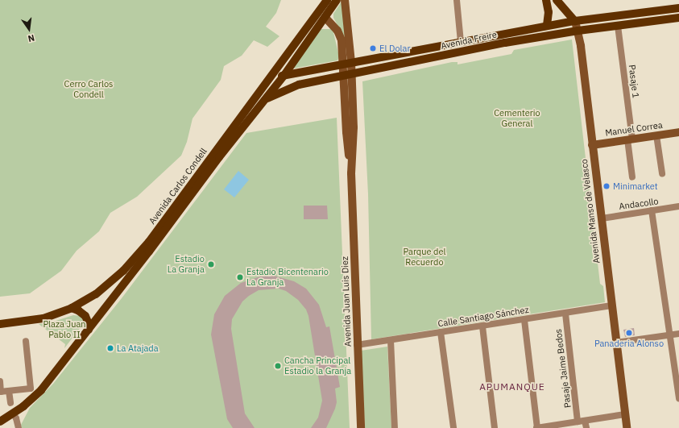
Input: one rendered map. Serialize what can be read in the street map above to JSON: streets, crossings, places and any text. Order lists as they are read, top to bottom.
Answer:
{
  "streets": {
    "main road": ["Avenida Freire", "Avenida Carlos Condell", "Avenida Manso de Velasco"],
    "street": [
      "Pasaje 1",
      "Manuel Correa",
      "Andacollo",
      "Avenida Juan Luis Diez",
      "Calle Santiago Sánchez",
      "Pasaje Jaime Bedos"
    ]
  },
  "crossings": [
    ["Avenida Freire", "Pasaje 1"],
    ["Avenida Freire", "Avenida Carlos Condell"],
    ["Avenida Freire", "Avenida Manso de Velasco"],
    ["Avenida Freire", "Avenida Juan Luis Diez"],
    ["Pasaje 1", "Manuel Correa"],
    ["Manuel Correa", "Avenida Manso de Velasco"],
    ["Avenida Carlos Condell", "Avenida Juan Luis Diez"],
    ["Andacollo", "Avenida Manso de Velasco"],
    ["Avenida Manso de Velasco", "Calle Santiago Sánchez"],
    ["Avenida Juan Luis Diez", "Calle Santiago Sánchez"],
    ["Calle Santiago Sánchez", "Pasaje Jaime Bedos"]
  ],
  "districts": ["APUMANQUE"],
  "parks": [
    "Cerro Carlos Condell",
    "Cementerio General",
    "Parque del Recuerdo",
    "Plaza Juan Pablo II"
  ],
  "places": [
    "El Dolar",
    "Minimarket",
    "Estadio La Granja",
    "Estadio Bicentenario La Granja",
    "Panaderia Alonso",
    "La Atajada",
    "Cancha Principal Estadio la Granja"
  ],
  "north": "bottom"
}
